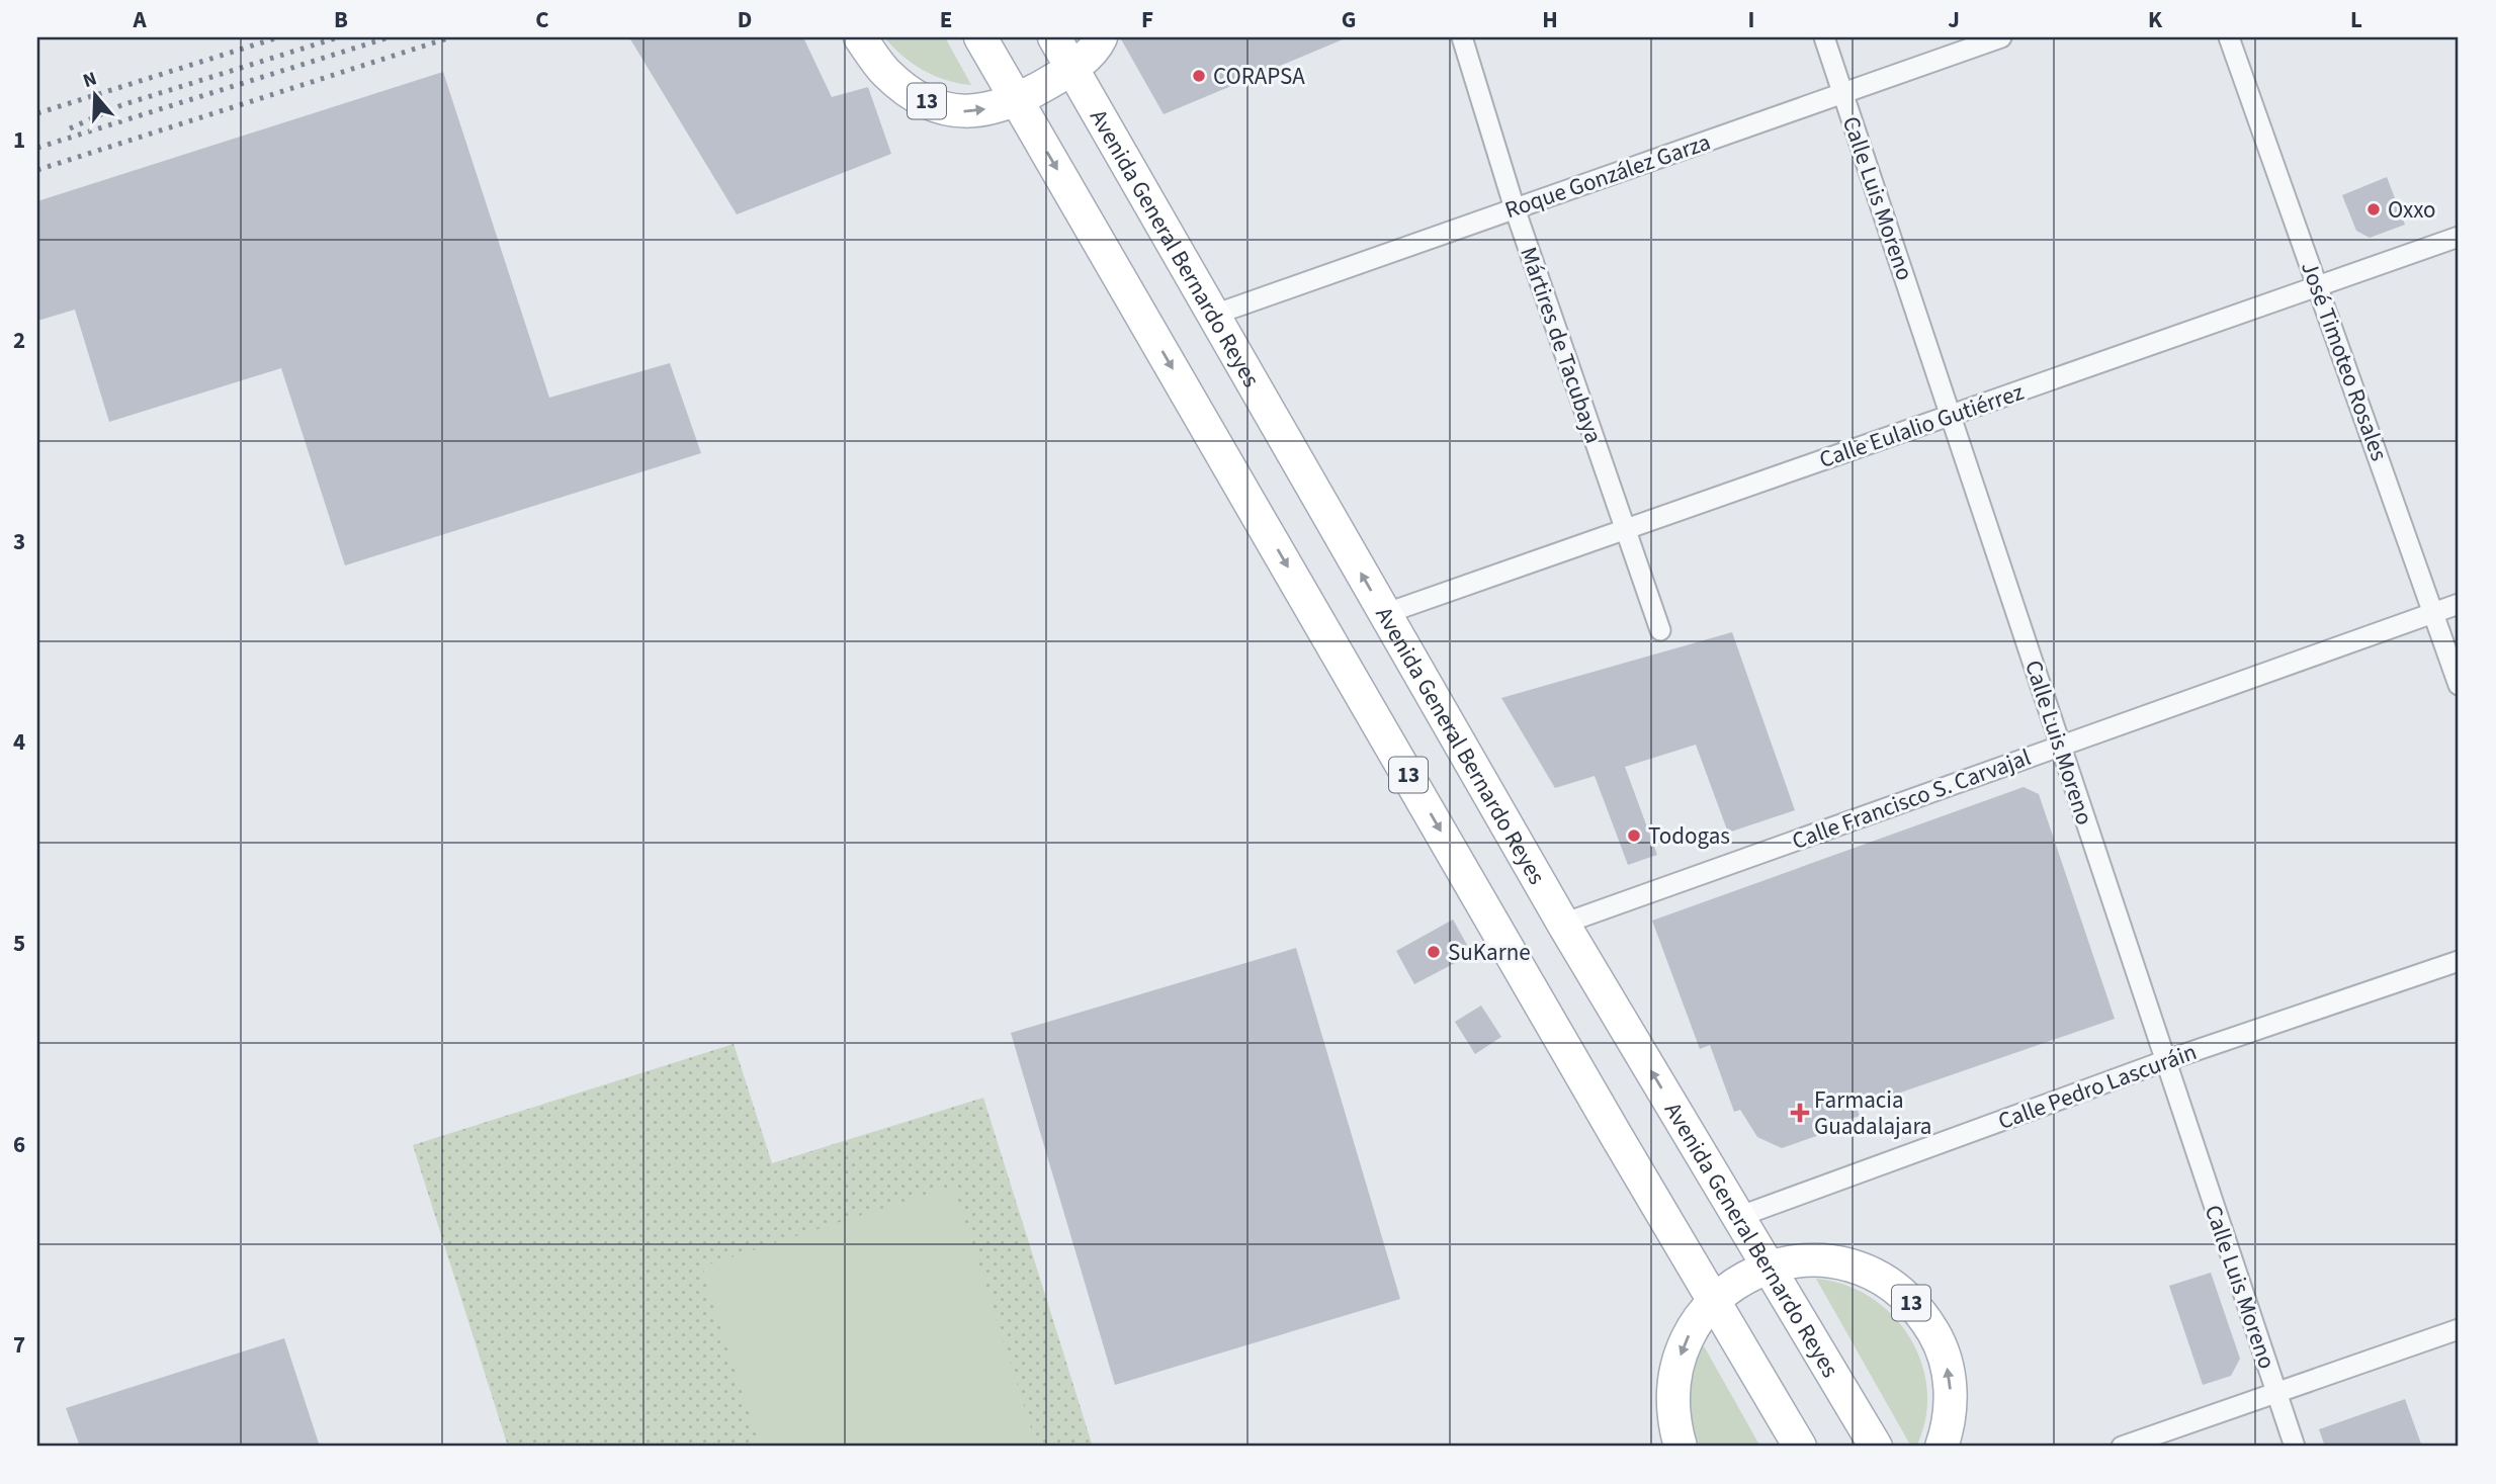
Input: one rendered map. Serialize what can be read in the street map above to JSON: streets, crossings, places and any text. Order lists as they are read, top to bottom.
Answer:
{
  "streets": {
    "main road": ["13", "Avenida General Bernardo Reyes"],
    "street": [
      "Roque González Garza",
      "Calle Luis Moreno",
      "Mártires de Tacubaya",
      "José Timoteo Rosales",
      "Calle Eulalio Gutiérrez",
      "Calle Francisco S. Carvajal",
      "Calle Pedro Lascuráin"
    ]
  },
  "crossings": [
    ["13", "Avenida General Bernardo Reyes"],
    ["Roque González Garza", "Calle Luis Moreno"],
    ["Roque González Garza", "Avenida General Bernardo Reyes"],
    ["Roque González Garza", "Mártires de Tacubaya"],
    ["Calle Luis Moreno", "Calle Eulalio Gutiérrez"],
    ["Calle Luis Moreno", "Calle Francisco S. Carvajal"],
    ["Calle Luis Moreno", "Calle Pedro Lascuráin"],
    ["Avenida General Bernardo Reyes", "Calle Eulalio Gutiérrez"],
    ["Avenida General Bernardo Reyes", "Calle Francisco S. Carvajal"],
    ["Avenida General Bernardo Reyes", "Calle Pedro Lascuráin"],
    ["Mártires de Tacubaya", "Calle Eulalio Gutiérrez"],
    ["José Timoteo Rosales", "Calle Eulalio Gutiérrez"],
    ["José Timoteo Rosales", "Calle Francisco S. Carvajal"]
  ],
  "places": {
    "other": [
      "CORAPSA",
      "Oxxo",
      "Todogas",
      "SuKarne"
    ],
    "health": ["Farmacia Guadalajara"]
  },
  "north": "top",
  "grid": {
    "columns": [
      "A",
      "B",
      "C",
      "D",
      "E",
      "F",
      "G",
      "H",
      "I",
      "J",
      "K",
      "L"
    ],
    "rows": [
      "1",
      "2",
      "3",
      "4",
      "5",
      "6",
      "7"
    ]
  }
}
